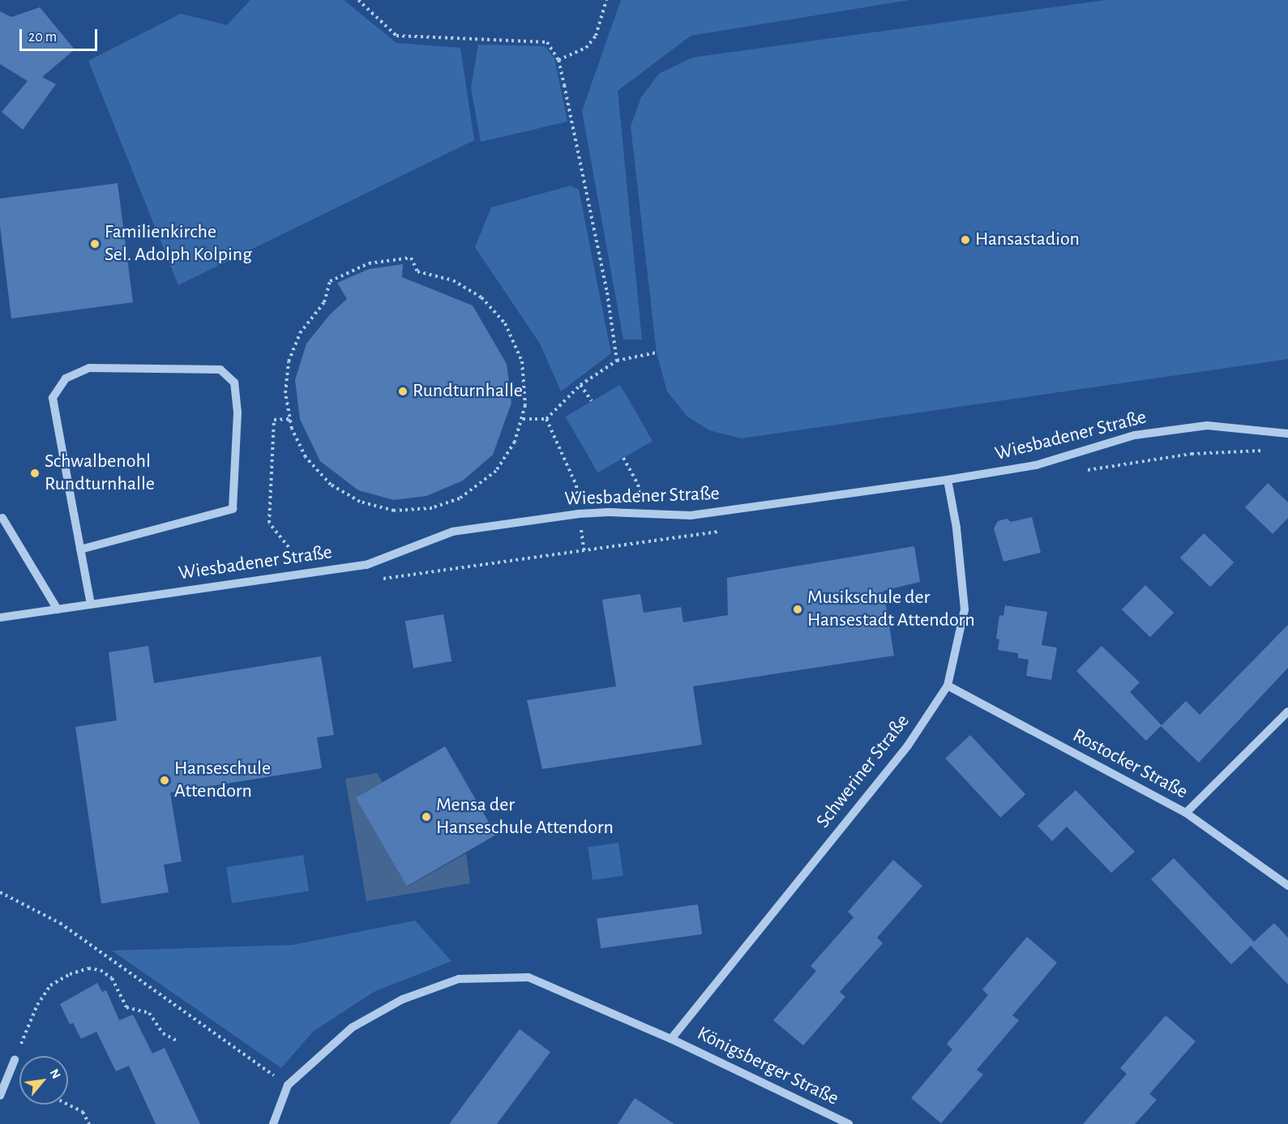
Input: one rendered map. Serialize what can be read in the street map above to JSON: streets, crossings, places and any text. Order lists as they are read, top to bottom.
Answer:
{
  "streets": {
    "street": [
      "Wiesbadener Straße",
      "Rostocker Straße",
      "Schweriner Straße",
      "Königsberger Straße"
    ]
  },
  "crossings": [
    ["Wiesbadener Straße", "Schweriner Straße"],
    ["Rostocker Straße", "Schweriner Straße"],
    ["Schweriner Straße", "Königsberger Straße"]
  ],
  "places": [
    "Hansastadion",
    "Familienkirche Sel. Adolph Kolping",
    "Rundturnhalle",
    "Schwalbenohl Rundturnhalle",
    "Musikschule der Hansestadt Attendorn",
    "Hanseschule Attendorn",
    "Mensa der Hanseschule Attendorn"
  ],
  "scale_bar": "20 m",
  "north": "top right"
}
